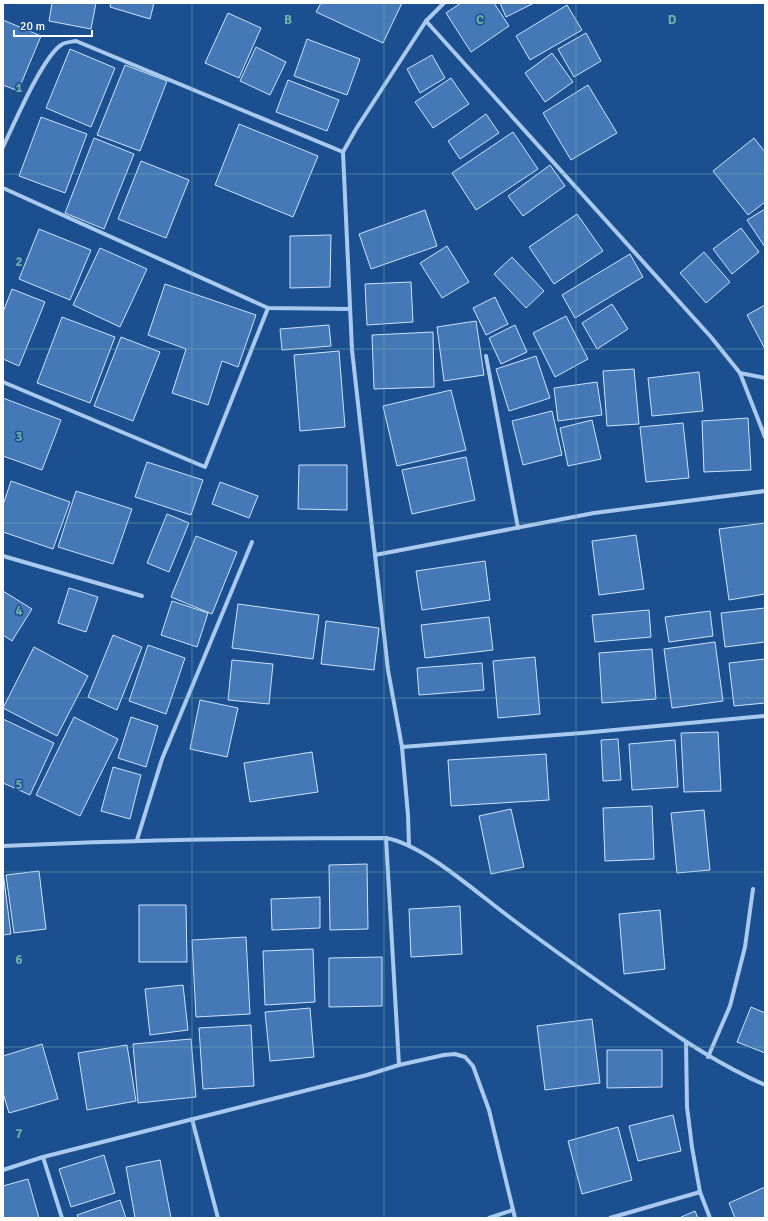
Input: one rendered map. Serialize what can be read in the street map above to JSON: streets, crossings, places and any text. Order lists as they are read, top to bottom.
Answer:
{
  "scale_bar": "20 m",
  "grid": {
    "columns": ["B", "C", "D"],
    "rows": [
      "1",
      "2",
      "3",
      "4",
      "5",
      "6",
      "7"
    ]
  }
}
